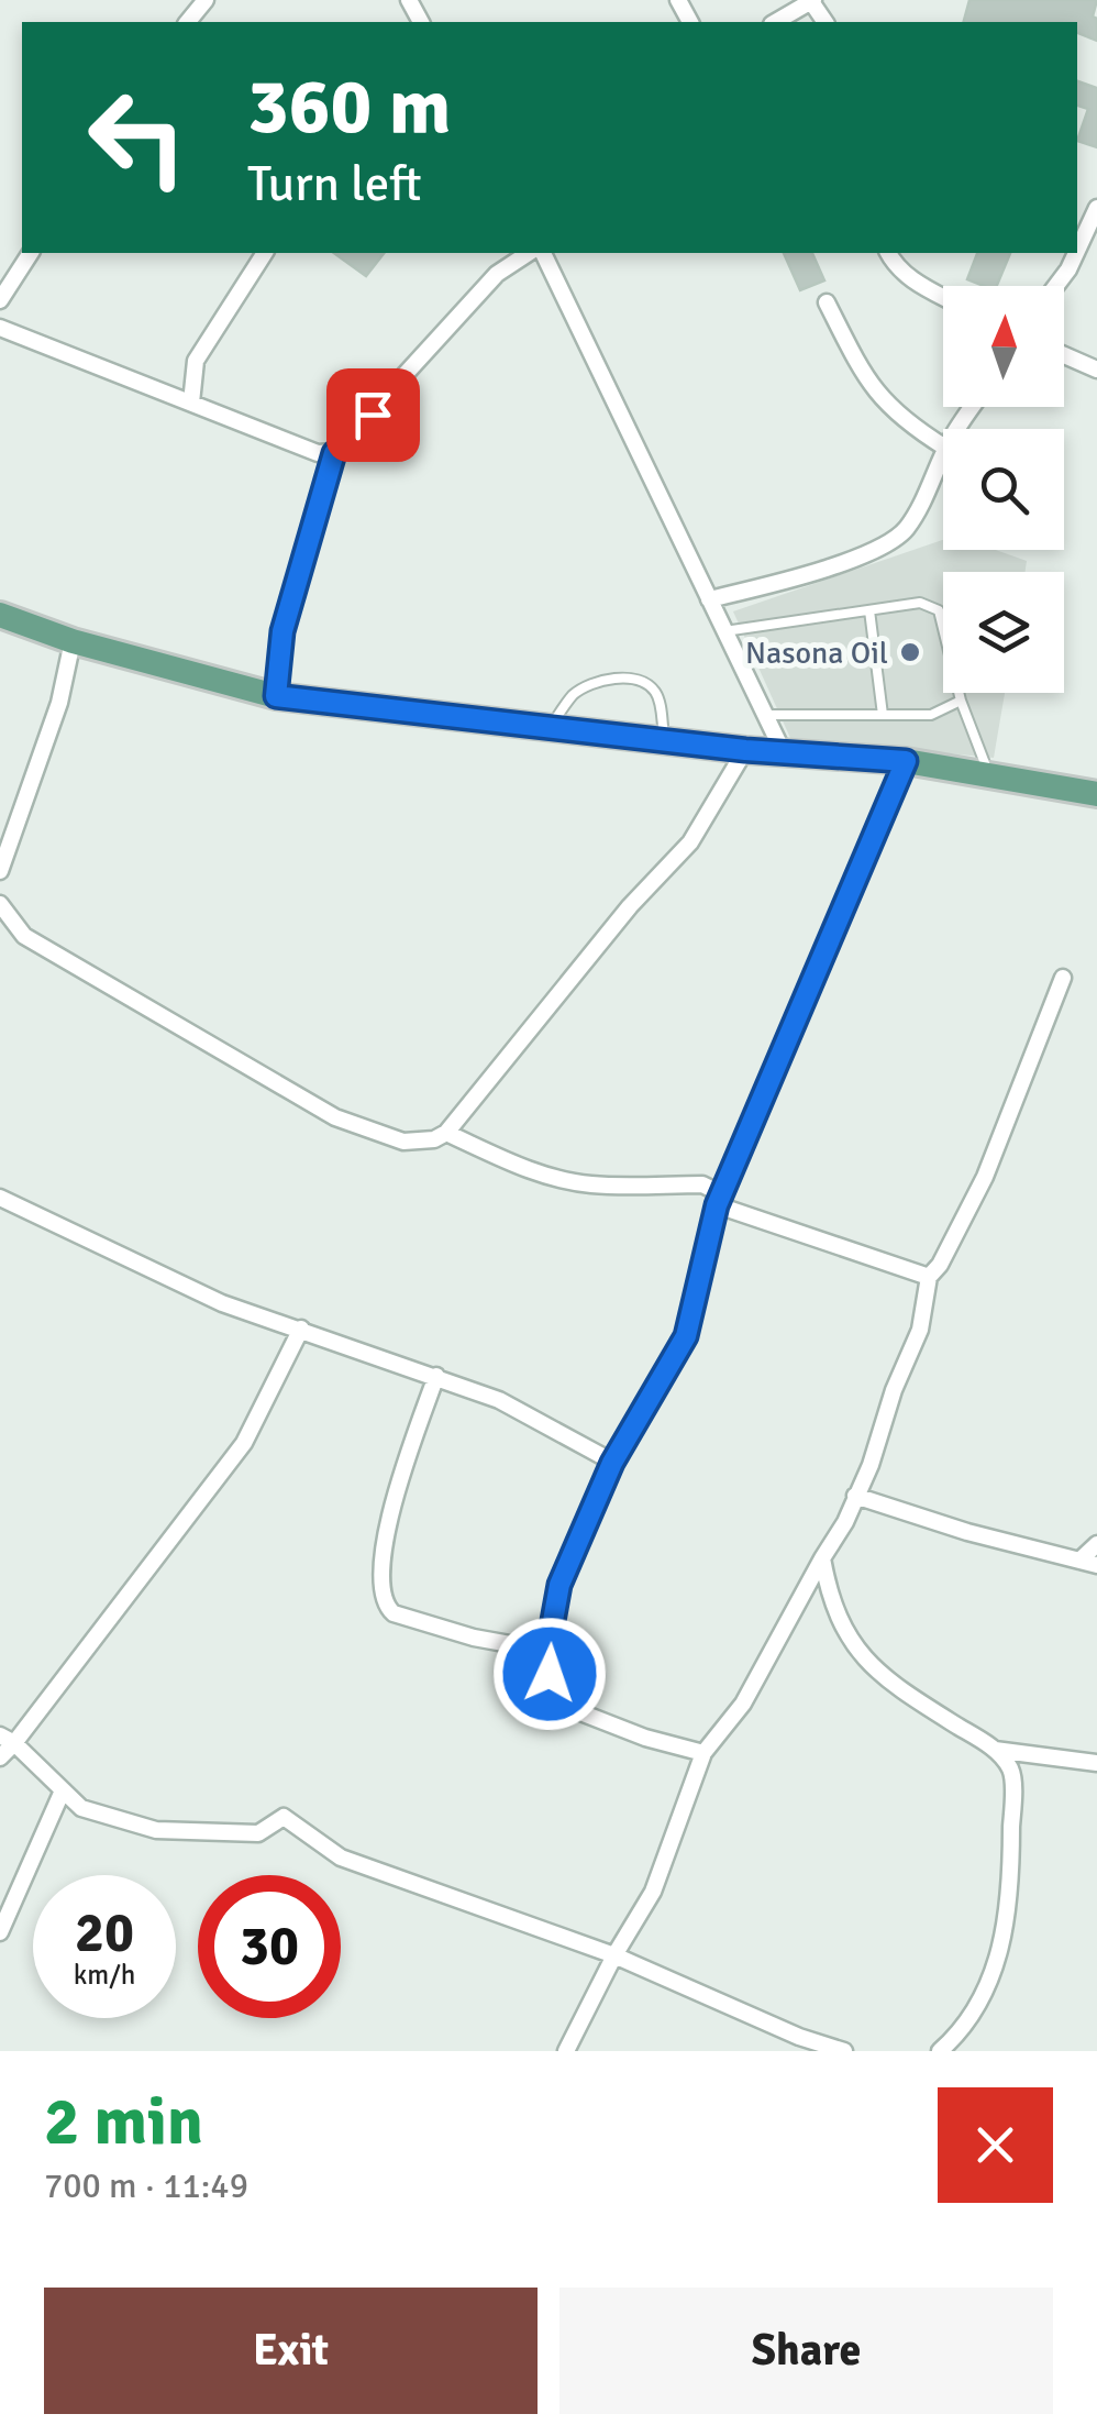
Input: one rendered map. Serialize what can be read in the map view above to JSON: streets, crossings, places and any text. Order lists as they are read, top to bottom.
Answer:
{
  "places": ["Nasona Oil"],
  "north": "top",
  "page": {
    "turn": ["360 m", "Turn left"],
    "speed": "20 km/h",
    "limit": "30",
    "heading": ["2 min", "700 m · 11:49"],
    "buttons": ["Exit", "Share"]
  }
}
